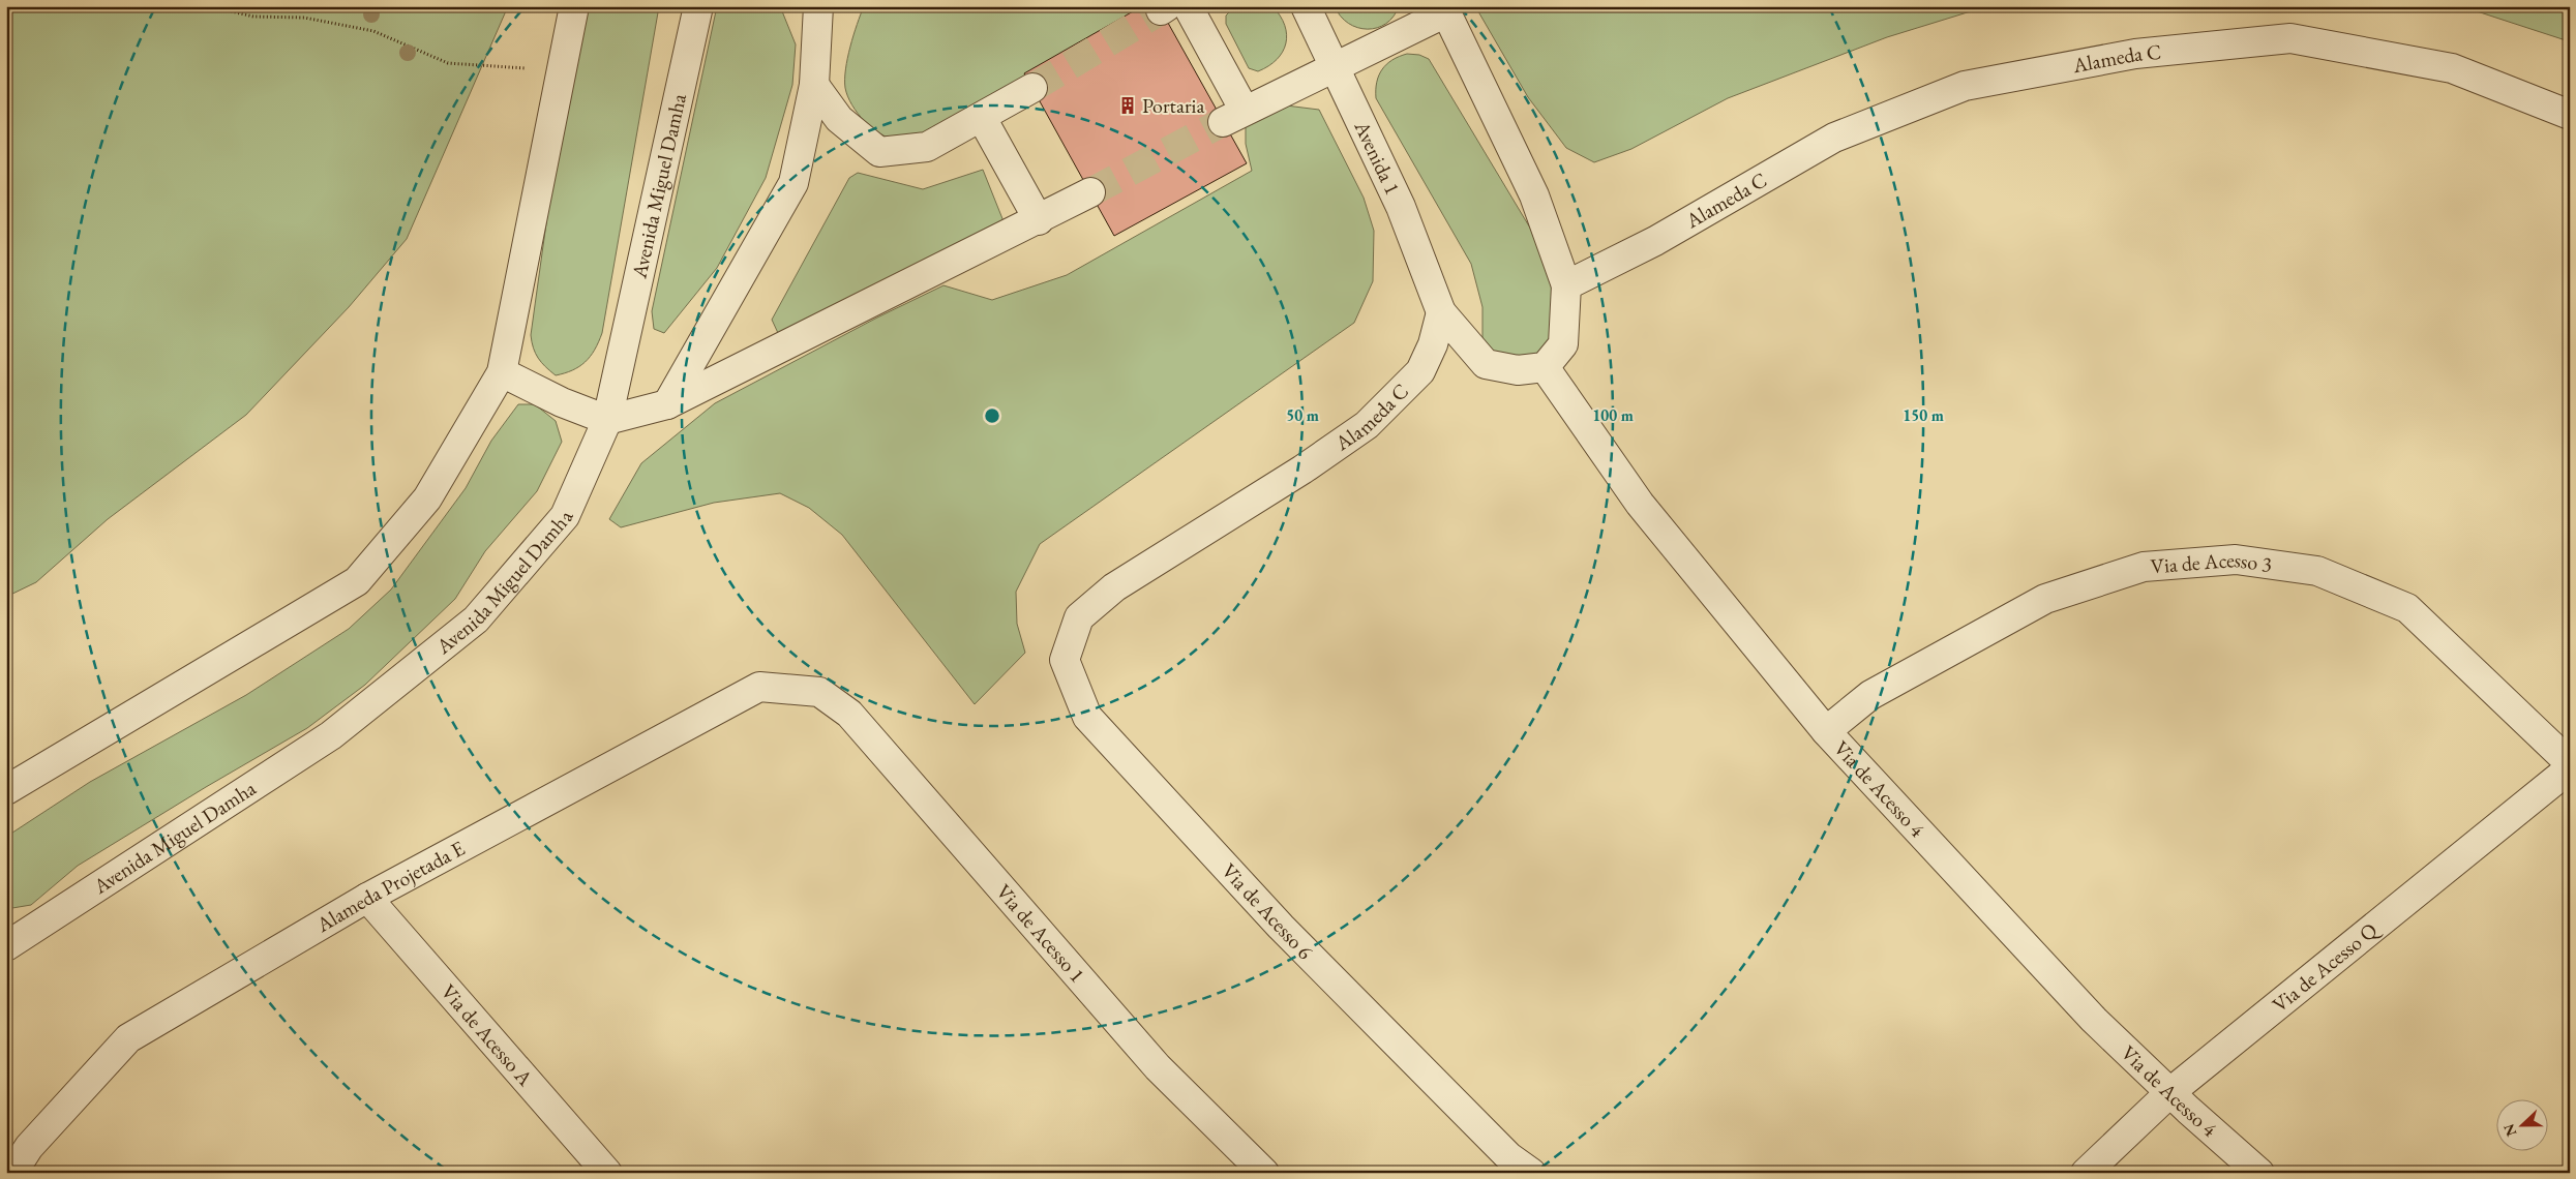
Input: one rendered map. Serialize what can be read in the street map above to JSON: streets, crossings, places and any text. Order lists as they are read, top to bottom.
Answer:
{
  "streets": {
    "street": [
      "Alameda C",
      "Avenida 1",
      "Avenida Miguel Damha",
      "Via de Acesso 3",
      "Via de Acesso 4",
      "Alameda Projetada E",
      "Via de Acesso 6",
      "Via de Acesso 1",
      "Via de Acesso Q",
      "Via de Acesso A"
    ]
  },
  "crossings": [
    ["Alameda C", "Avenida 1"],
    ["Alameda C", "Via de Acesso 6"],
    ["Via de Acesso 3", "Via de Acesso 4"],
    ["Via de Acesso 4", "Via de Acesso Q"],
    ["Alameda Projetada E", "Via de Acesso 1"],
    ["Alameda Projetada E", "Via de Acesso A"]
  ],
  "places": {
    "building": ["Portaria"]
  },
  "north": "left",
  "rings": ["50 m", "100 m", "150 m"]
}
